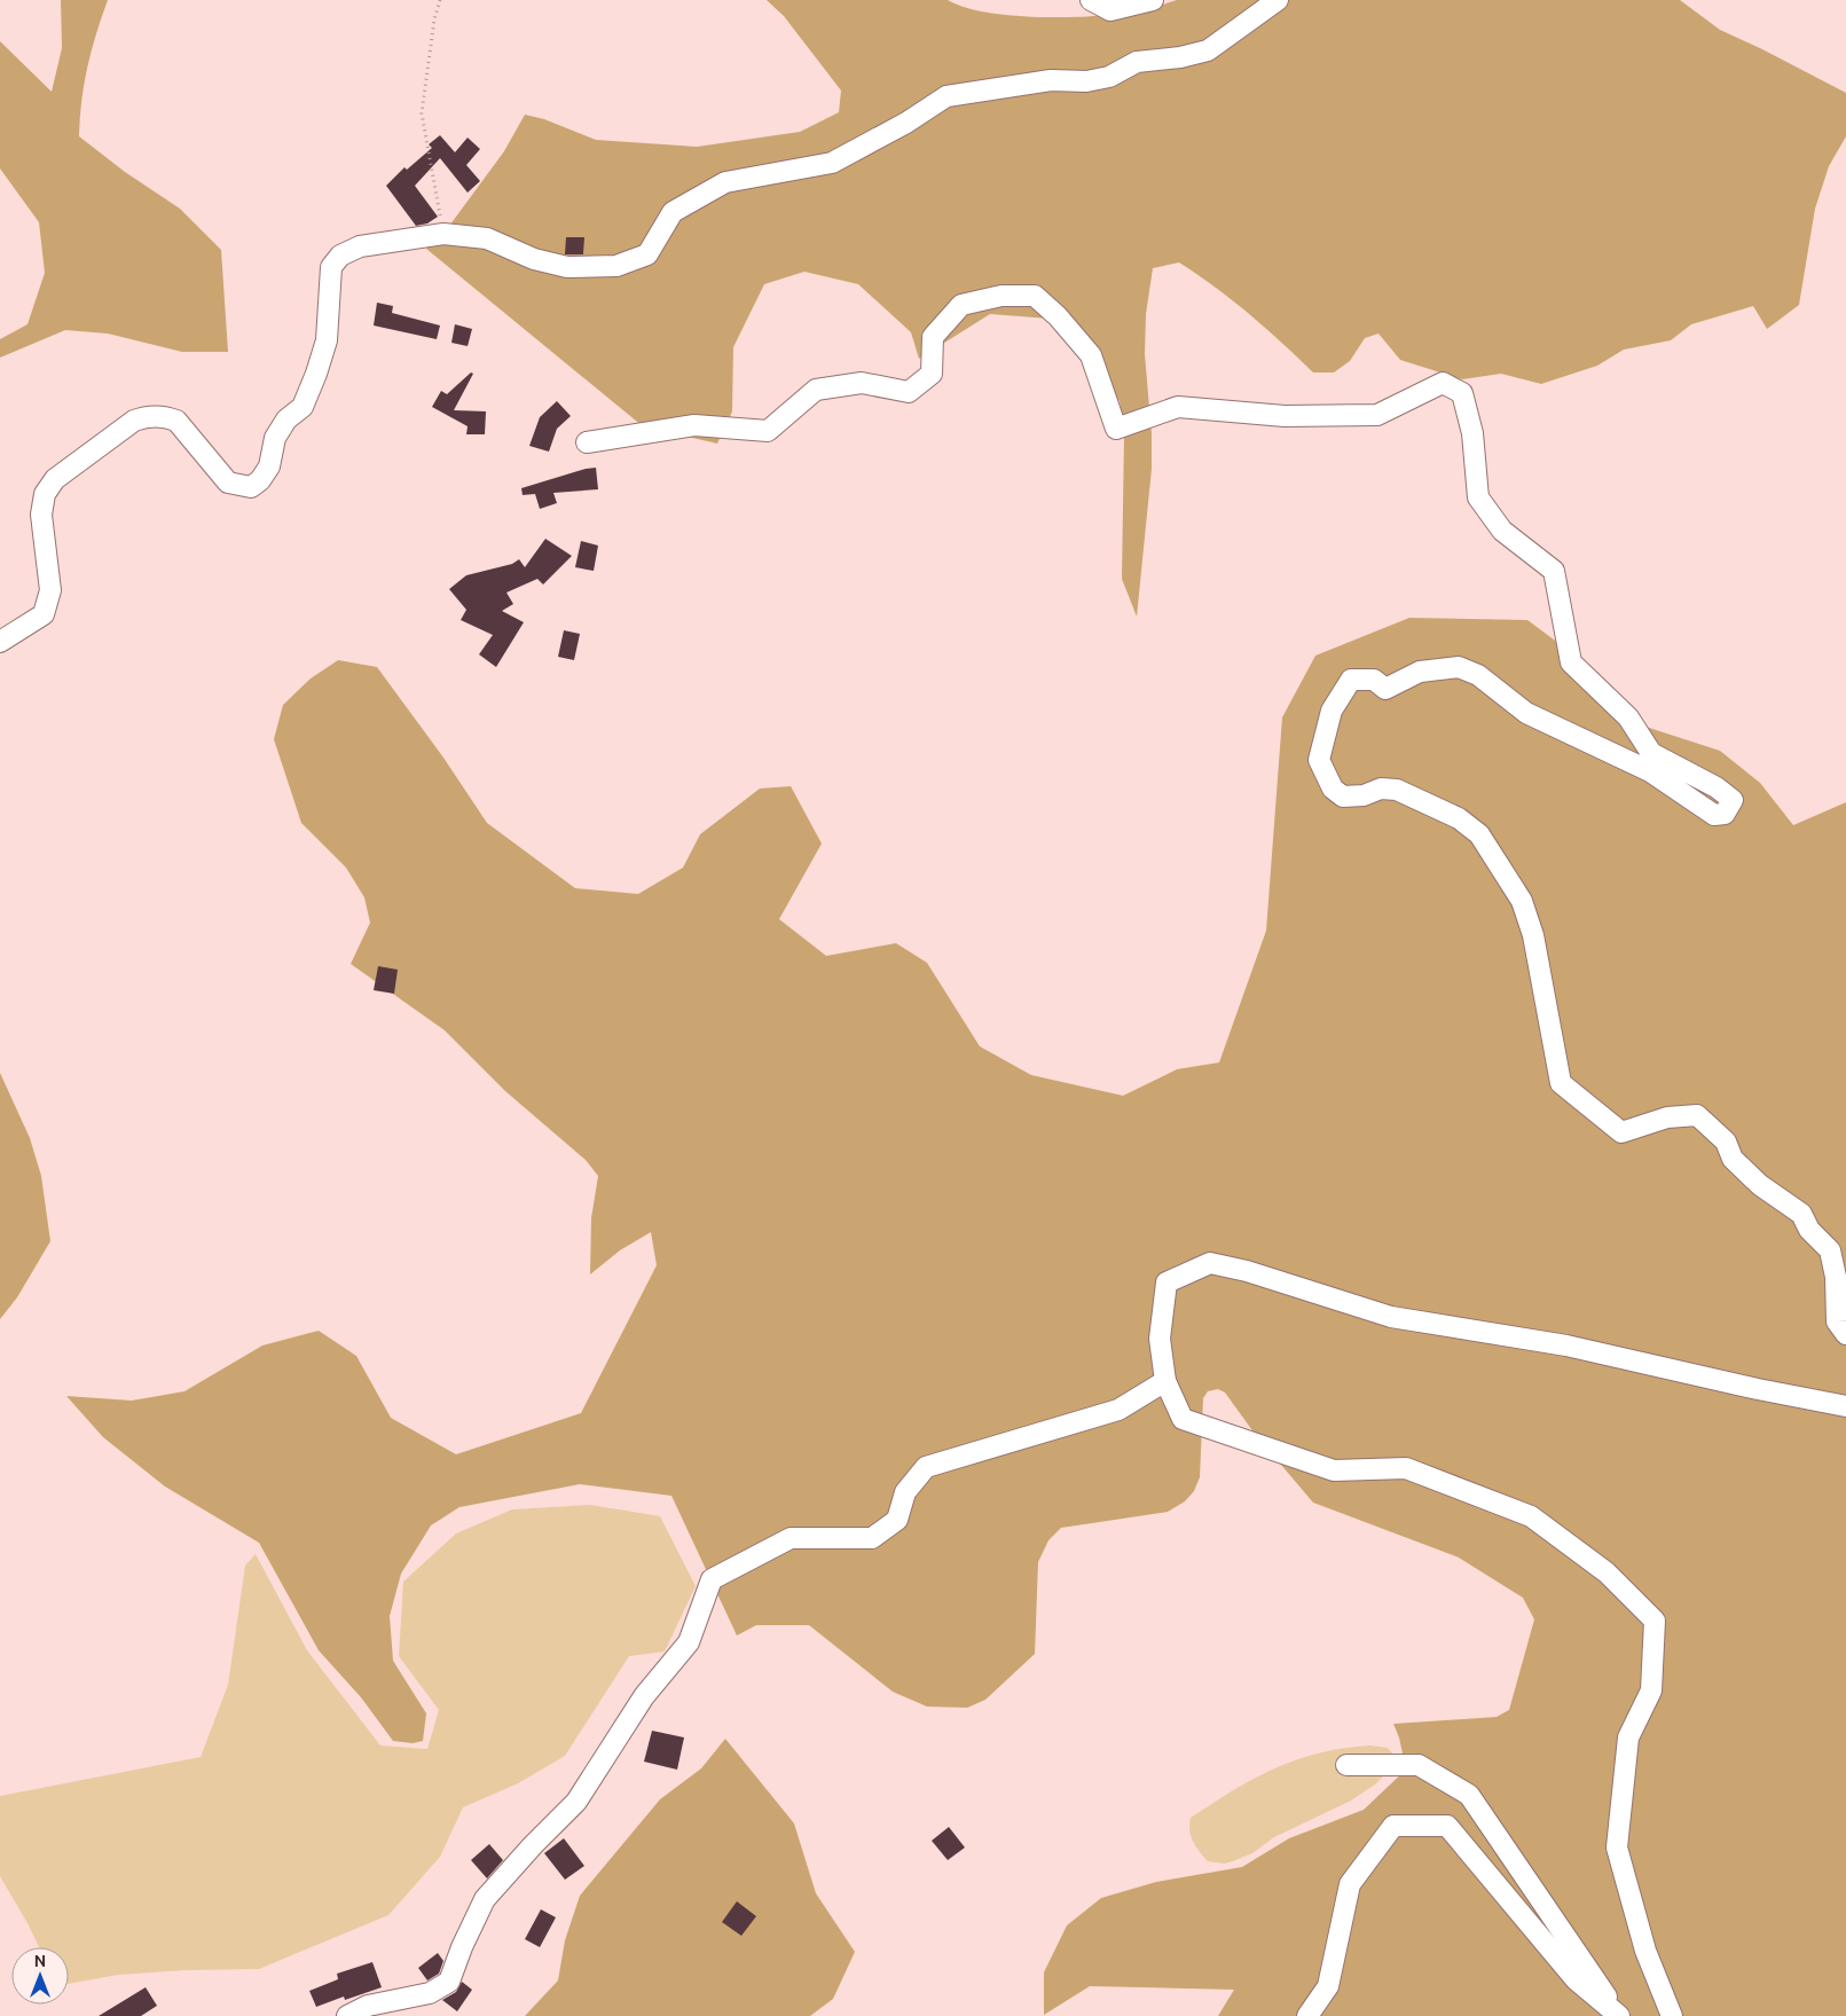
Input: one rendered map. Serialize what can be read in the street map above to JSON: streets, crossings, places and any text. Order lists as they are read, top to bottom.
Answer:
{
  "north": "top"
}
